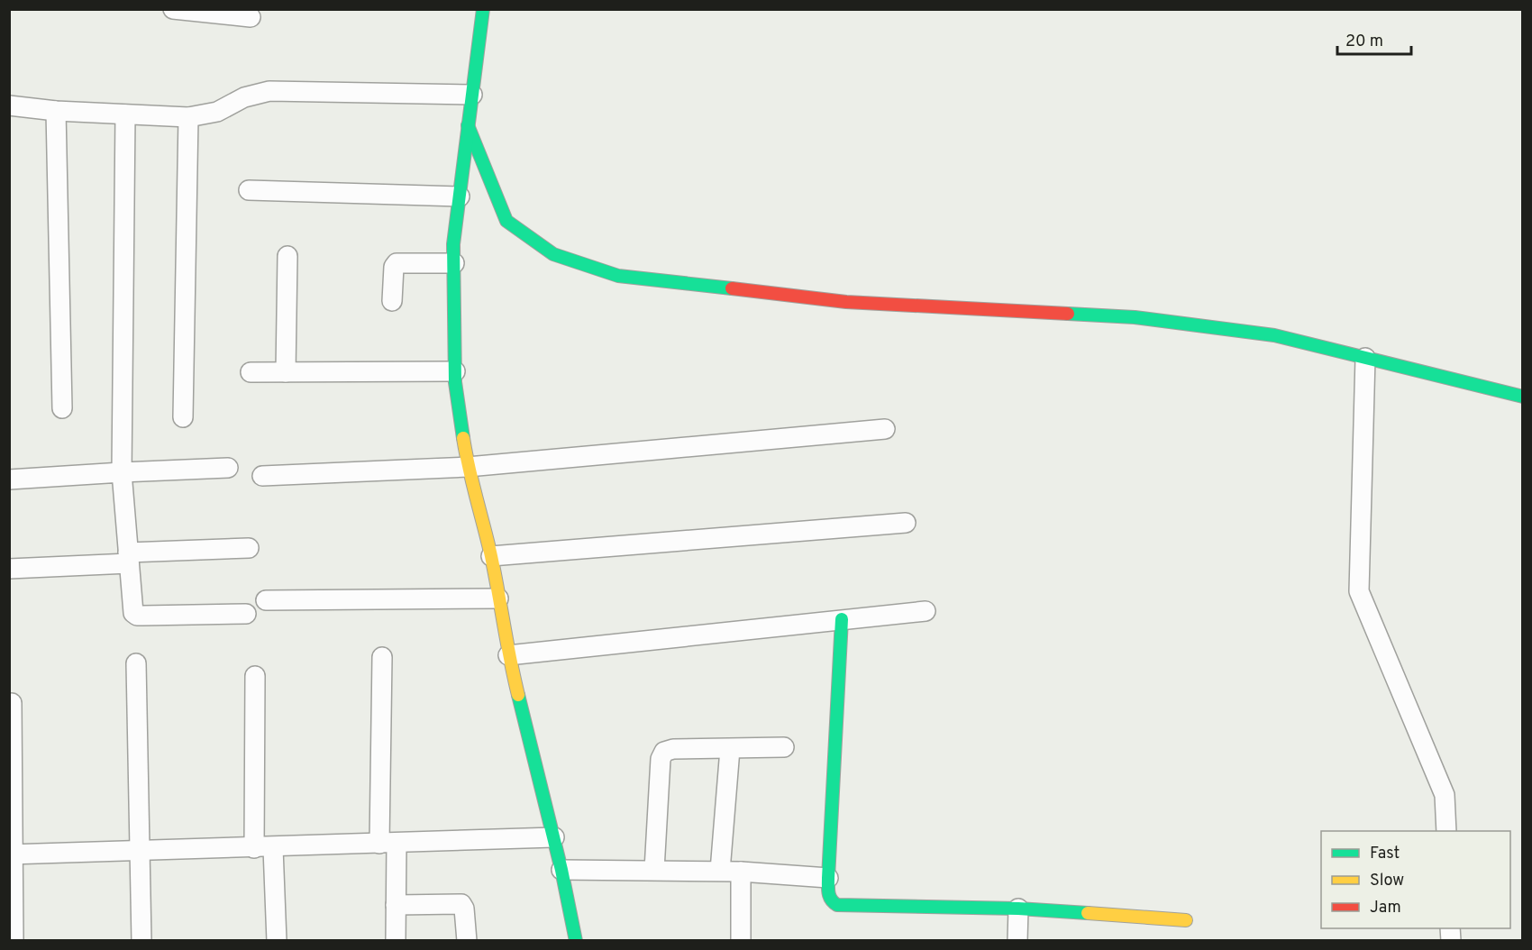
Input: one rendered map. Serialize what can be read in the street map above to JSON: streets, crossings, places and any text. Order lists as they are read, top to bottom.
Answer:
{
  "legend": ["Fast", "Slow", "Jam"],
  "scale_bar": "20 m"
}
